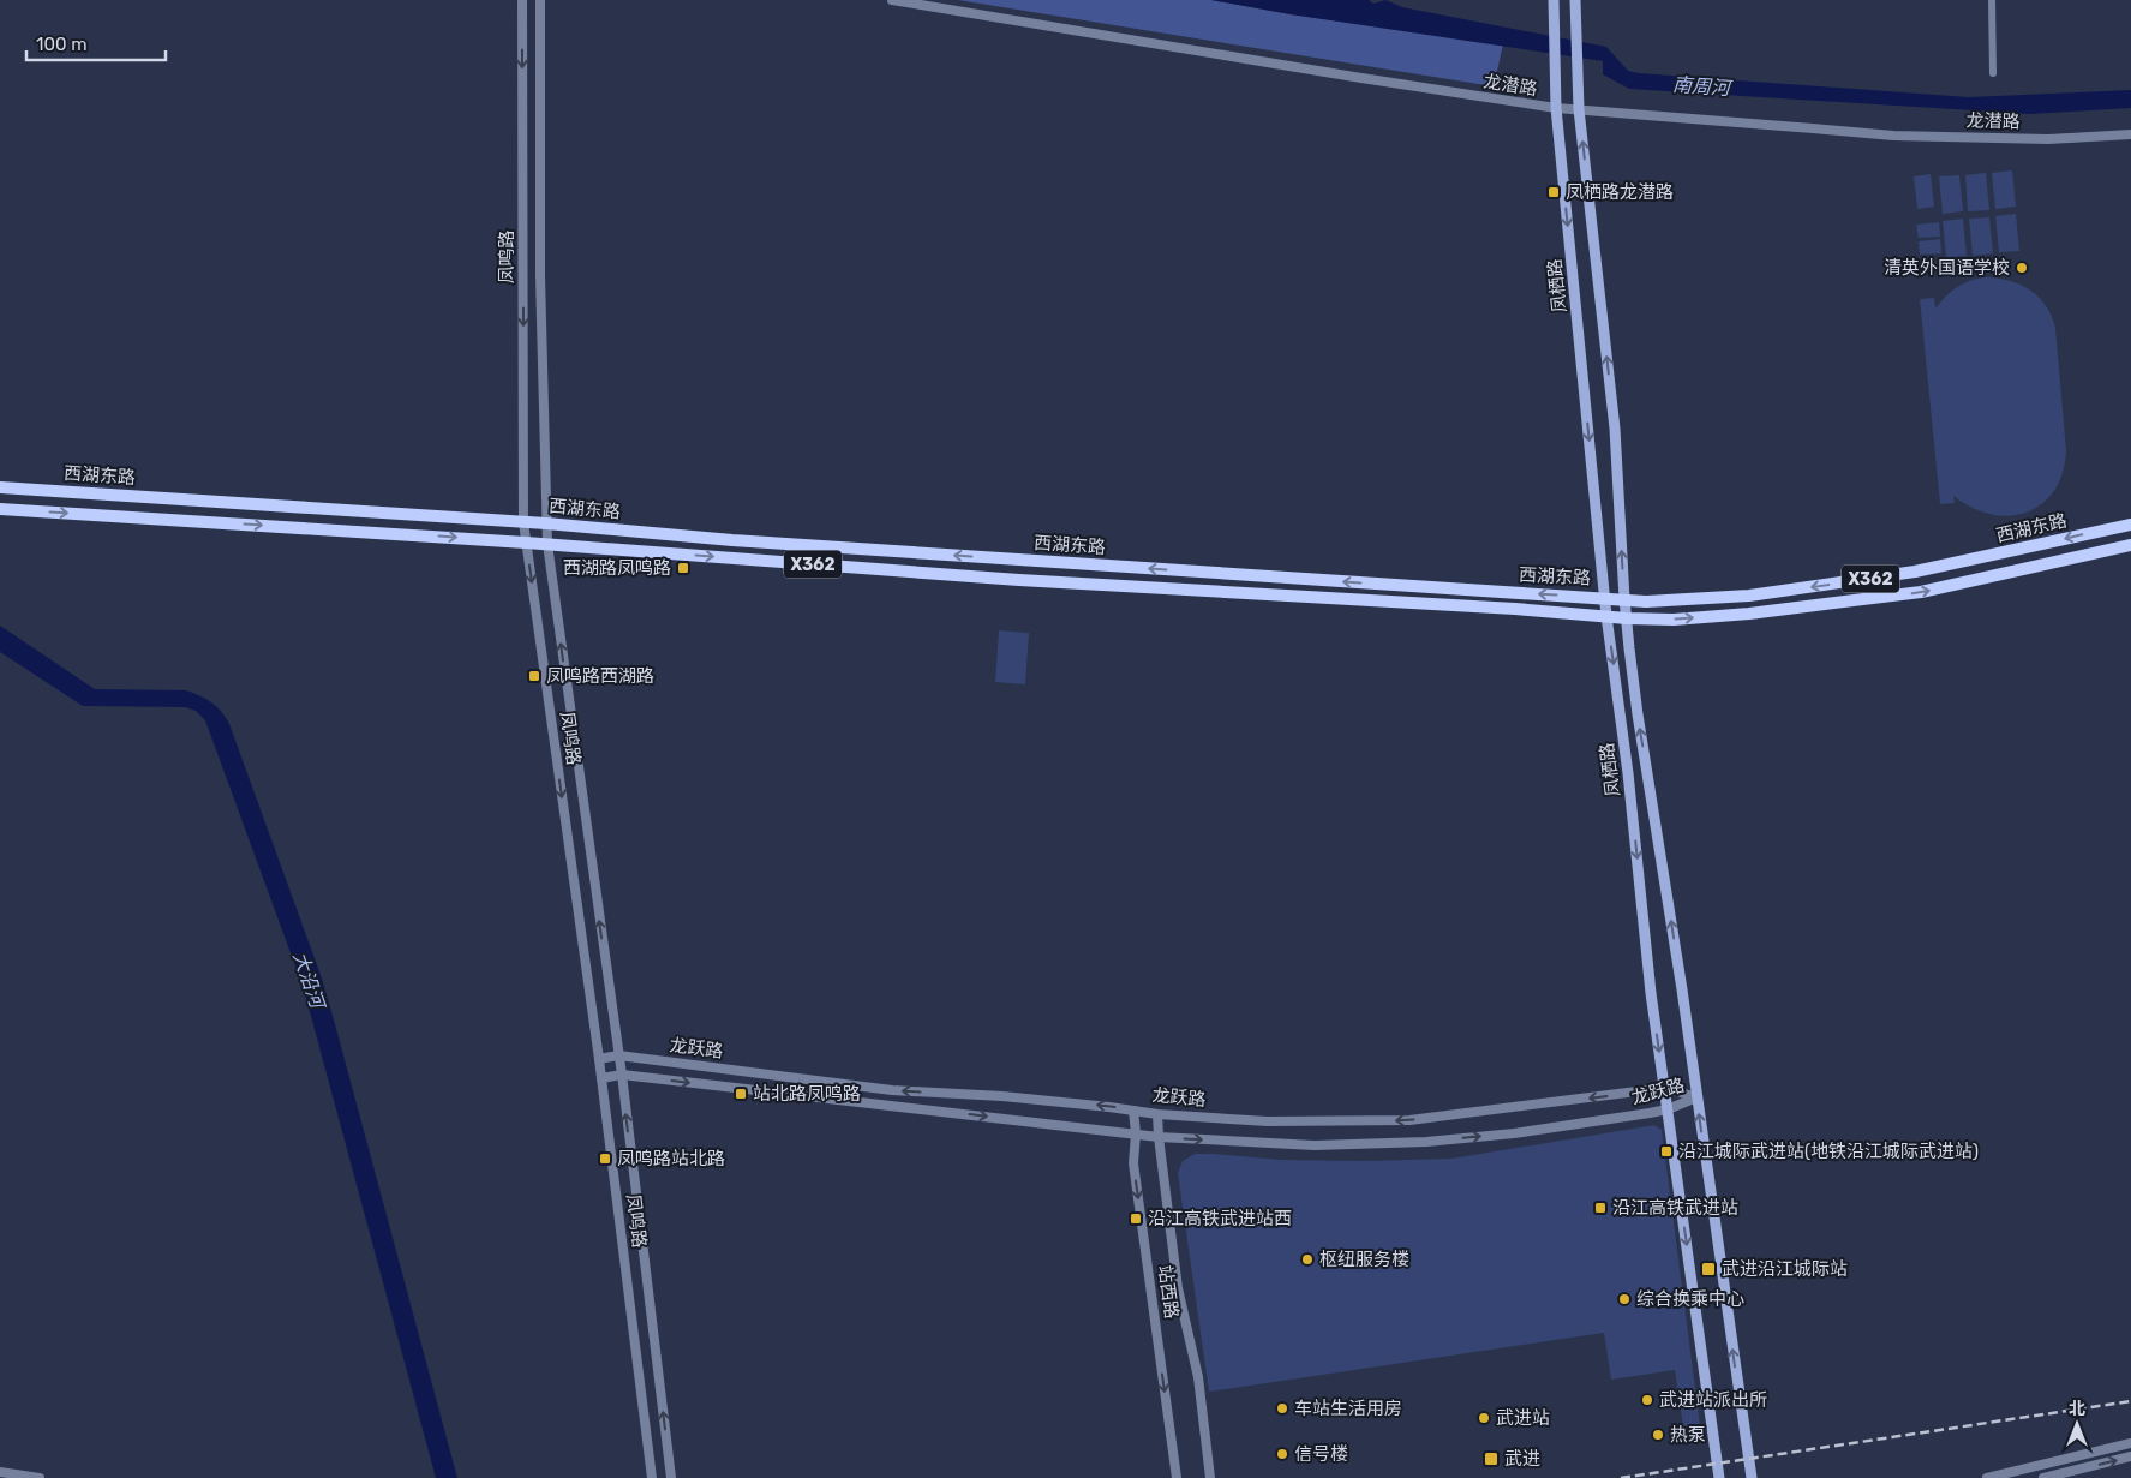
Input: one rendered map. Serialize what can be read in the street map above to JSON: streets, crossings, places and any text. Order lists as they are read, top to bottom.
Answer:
{
  "streets": {
    "main road": ["凤栖路", "西湖东路", "X362"],
    "street": [
      "龙潜路",
      "凤鸣路",
      "龙跃路",
      "站西路"
    ]
  },
  "crossings": [
    ["龙潜路", "凤栖路"],
    ["凤鸣路", "西湖东路"],
    ["凤鸣路", "龙跃路"],
    ["凤栖路", "西湖东路"],
    ["凤栖路", "龙跃路"],
    ["龙跃路", "站西路"]
  ],
  "water": ["南周河", "大沿河"],
  "places": {
    "transit": [
      "凤栖路龙潜路",
      "西湖路凤鸣路",
      "凤鸣路西湖路",
      "站北路凤鸣路",
      "沿江城际武进站(地铁沿江城际武进站)",
      "凤鸣路站北路",
      "沿江高铁武进站",
      "沿江高铁武进站西",
      "武进沿江城际站",
      "武进"
    ],
    "other": [
      "清英外国语学校",
      "枢纽服务楼",
      "综合换乘中心",
      "武进站派出所",
      "车站生活用房",
      "武进站",
      "热泵",
      "信号楼"
    ]
  },
  "scale_bar": "100 m",
  "north": "top"
}
